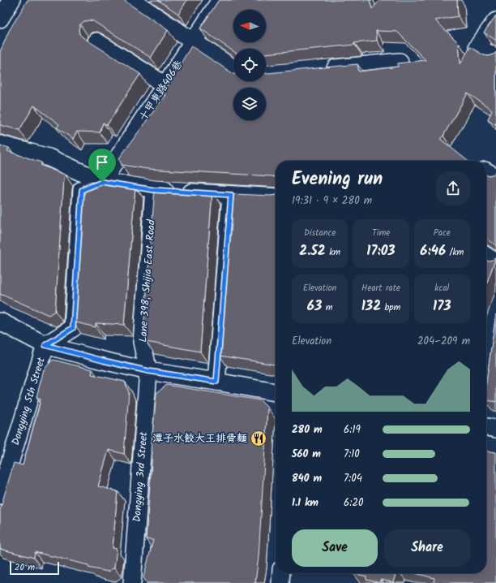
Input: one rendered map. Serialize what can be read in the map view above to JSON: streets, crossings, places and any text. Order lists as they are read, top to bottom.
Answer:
{
  "streets": {
    "street": [
      "十甲東路406巷",
      "Lane 398, Shijia East Road",
      "Dongying 5th Street",
      "Dongying 3rd Street"
    ]
  },
  "crossings": [
    ["Lane 398, Shijia East Road", "Dongying 3rd Street"]
  ],
  "places": {
    "restaurant": ["潭子水餃大王排骨麵"]
  },
  "scale_bar": "20 m",
  "north": "left",
  "page": {
    "heading": ["Evening run", "19:31 · 9 × 280 m"],
    "stats": [
      ["Distance", "2.52 km"],
      ["Time", "17:03"],
      ["Pace", "6:46 /km"],
      ["Elevation", "63 m"],
      ["Heart rate", "132 bpm"],
      ["kcal", "173"]
    ],
    "chart": ["Elevation", "204–209 m"],
    "list": [
      {
        "name": "280 m",
        "note": "6:19"
      },
      {
        "name": "560 m",
        "note": "7:10"
      },
      {
        "name": "840 m",
        "note": "7:04"
      },
      {
        "name": "1.1 km",
        "note": "6:20"
      }
    ],
    "buttons": ["Save", "Share"],
    "scale": "20 m"
  }
}
